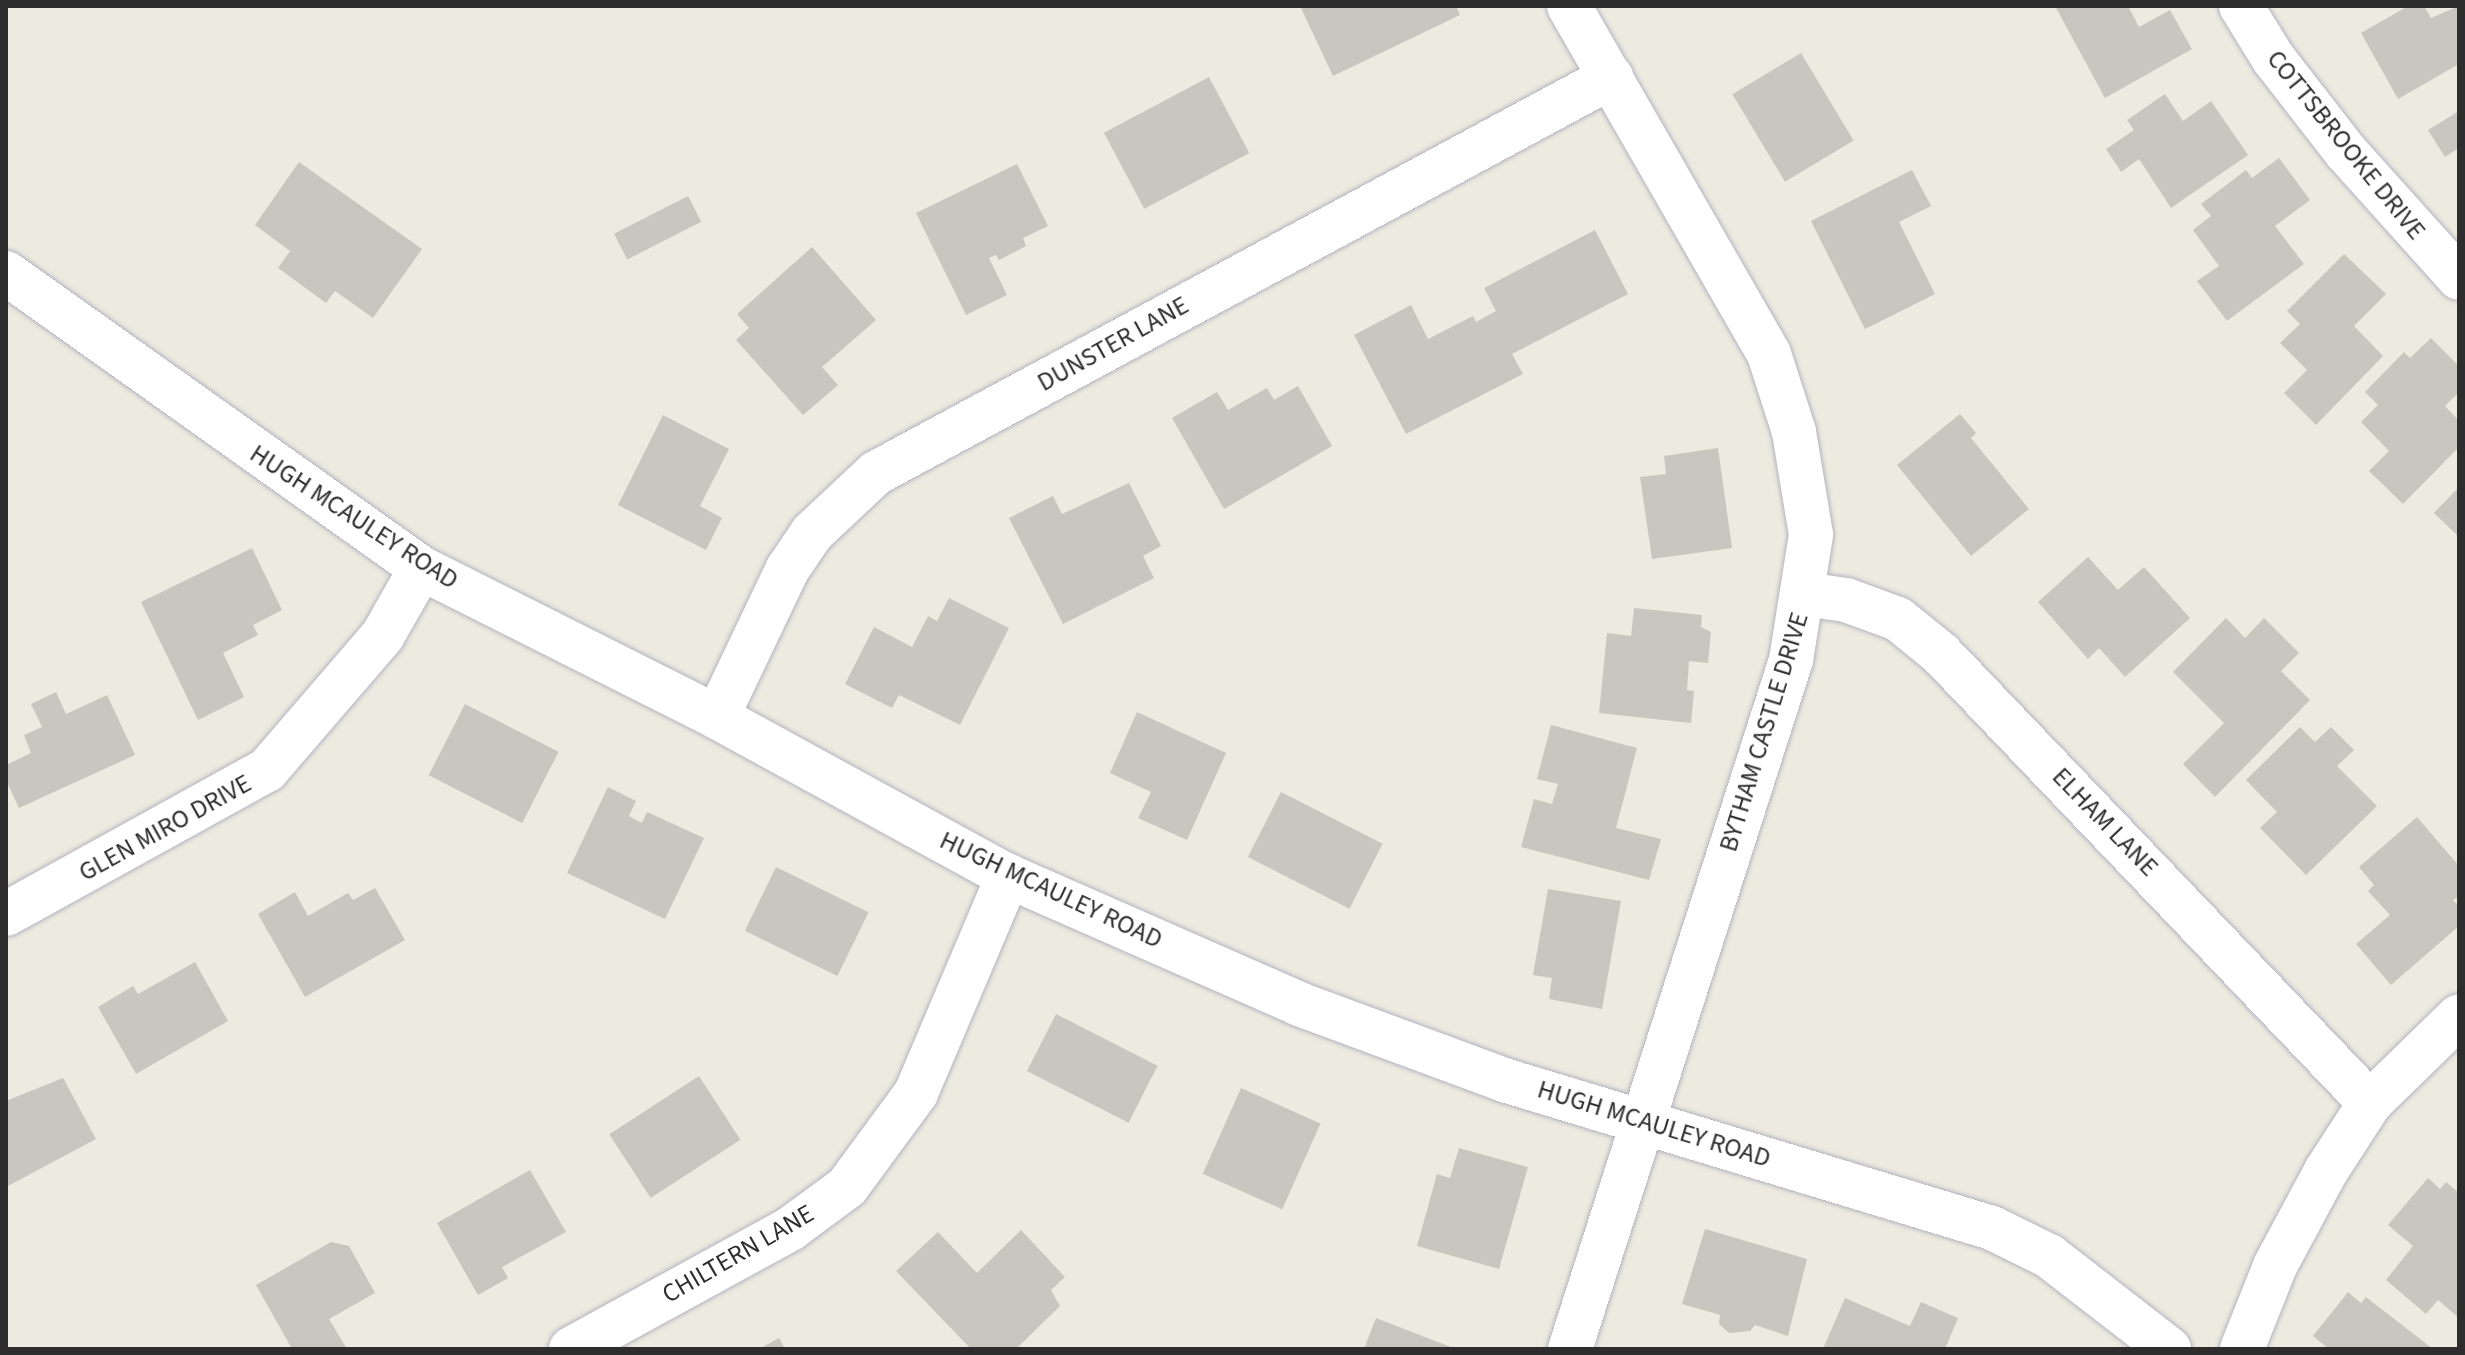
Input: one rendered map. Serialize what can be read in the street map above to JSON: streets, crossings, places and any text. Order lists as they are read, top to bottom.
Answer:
{
  "streets": {
    "street": [
      "COTTSBROOKE DRIVE",
      "DUNSTER LANE",
      "HUGH MCAULEY ROAD",
      "BYTHAM CASTLE DRIVE",
      "ELHAM LANE",
      "GLEN MIRO DRIVE",
      "CHILTERN LANE"
    ]
  },
  "crossings": [
    ["DUNSTER LANE", "HUGH MCAULEY ROAD"],
    ["DUNSTER LANE", "BYTHAM CASTLE DRIVE"],
    ["HUGH MCAULEY ROAD", "BYTHAM CASTLE DRIVE"],
    ["HUGH MCAULEY ROAD", "GLEN MIRO DRIVE"],
    ["HUGH MCAULEY ROAD", "CHILTERN LANE"],
    ["BYTHAM CASTLE DRIVE", "ELHAM LANE"]
  ]
}
